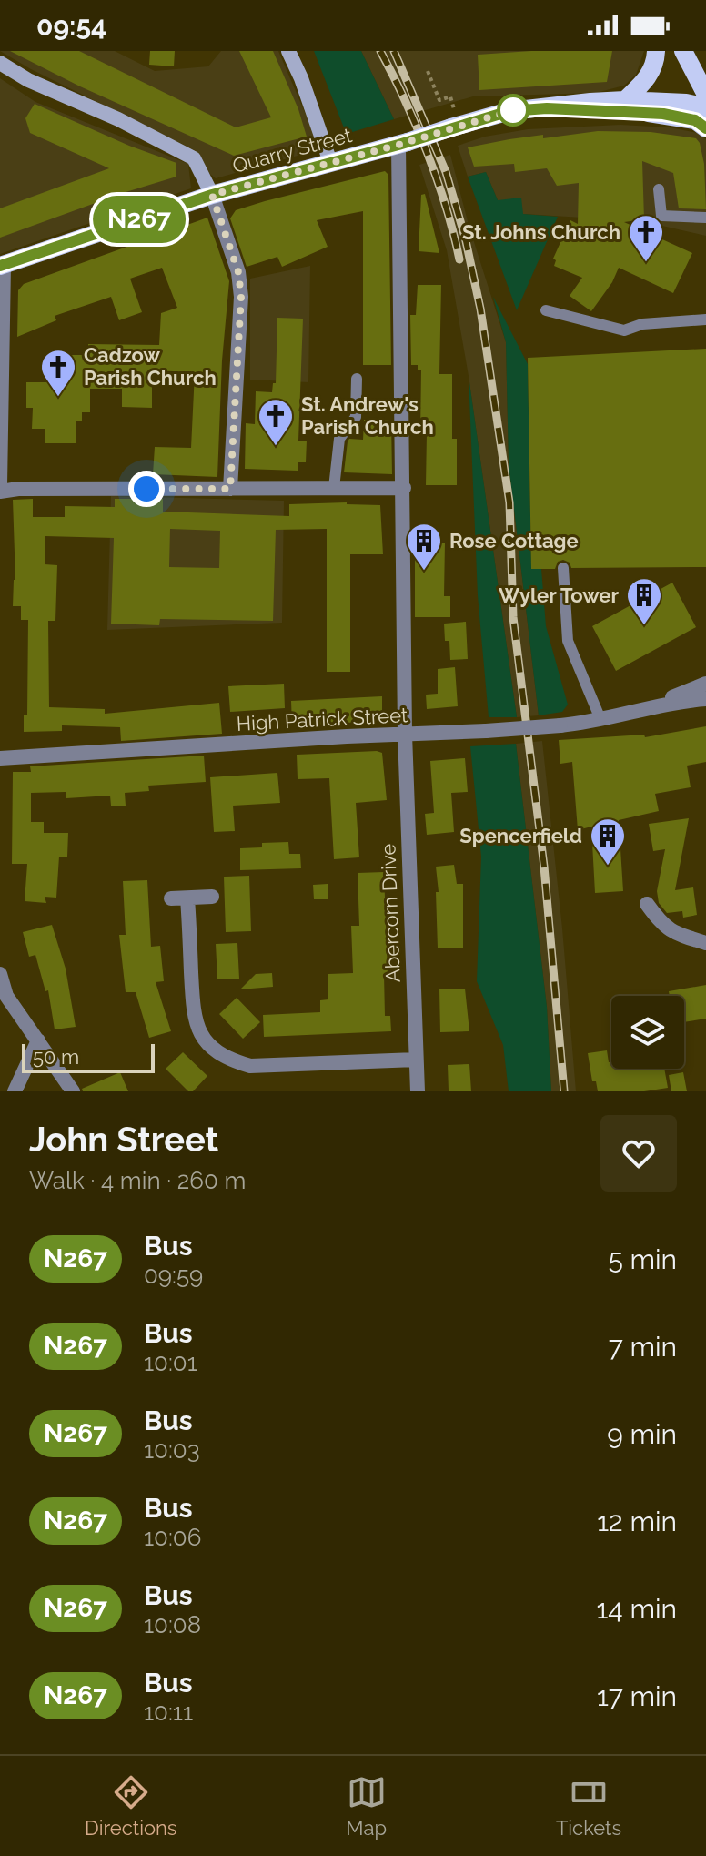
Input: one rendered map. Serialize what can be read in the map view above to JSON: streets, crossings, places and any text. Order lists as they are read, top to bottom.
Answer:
{
  "streets": {
    "main road": ["Quarry Street"],
    "street": ["High Patrick Street", "Abercorn Drive"]
  },
  "crossings": [
    ["Quarry Street", "Abercorn Drive"],
    ["High Patrick Street", "Abercorn Drive"]
  ],
  "places": {
    "church": ["St. Johns Church", "Cadzow Parish Church", "St. Andrew's Parish Church"],
    "building": ["Rose Cottage", "Wyler Tower", "Spencerfield"]
  },
  "lines": ["bus line N267"],
  "scale_bar": "50 m",
  "page": {
    "status": "09:54",
    "on_map": "N267",
    "scale": "50 m",
    "heading": ["John Street", "Walk · 4 min · 260 m"],
    "list": [
      {
        "mark": "N267",
        "name": "Bus",
        "note": "09:59",
        "value": "5 min"
      },
      {
        "mark": "N267",
        "name": "Bus",
        "note": "10:01",
        "value": "7 min"
      },
      {
        "mark": "N267",
        "name": "Bus",
        "note": "10:03",
        "value": "9 min"
      },
      {
        "mark": "N267",
        "name": "Bus",
        "note": "10:06",
        "value": "12 min"
      },
      {
        "mark": "N267",
        "name": "Bus",
        "note": "10:08",
        "value": "14 min"
      },
      {
        "mark": "N267",
        "name": "Bus",
        "note": "10:11",
        "value": "17 min"
      }
    ],
    "tabs": ["Directions", "Map", "Tickets"]
  }
}
